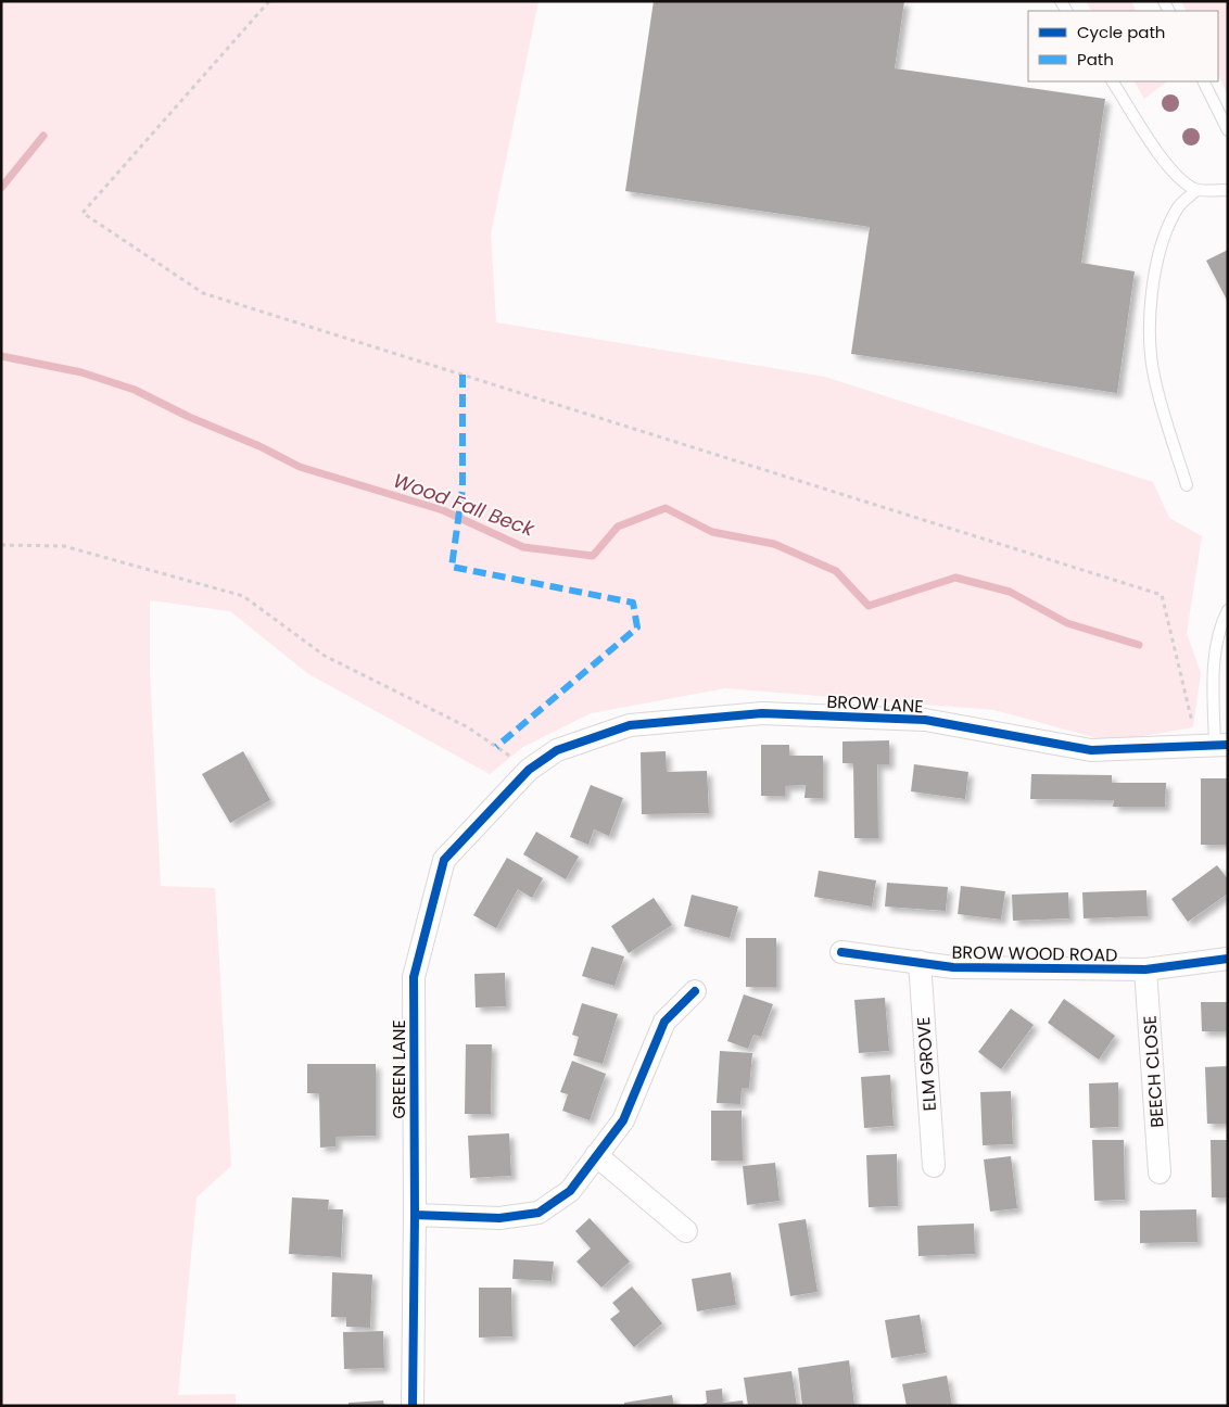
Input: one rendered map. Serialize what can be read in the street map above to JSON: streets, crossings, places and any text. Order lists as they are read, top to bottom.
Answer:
{
  "streets": {
    "street": [
      "BROW LANE",
      "BROW WOOD ROAD",
      "ELM GROVE",
      "GREEN LANE",
      "BEECH CLOSE"
    ]
  },
  "crossings": [
    ["BROW LANE", "GREEN LANE"],
    ["BROW WOOD ROAD", "ELM GROVE"],
    ["BROW WOOD ROAD", "BEECH CLOSE"]
  ],
  "water": ["Wood Fall Beck"],
  "legend": ["Cycle path", "Path"]
}
